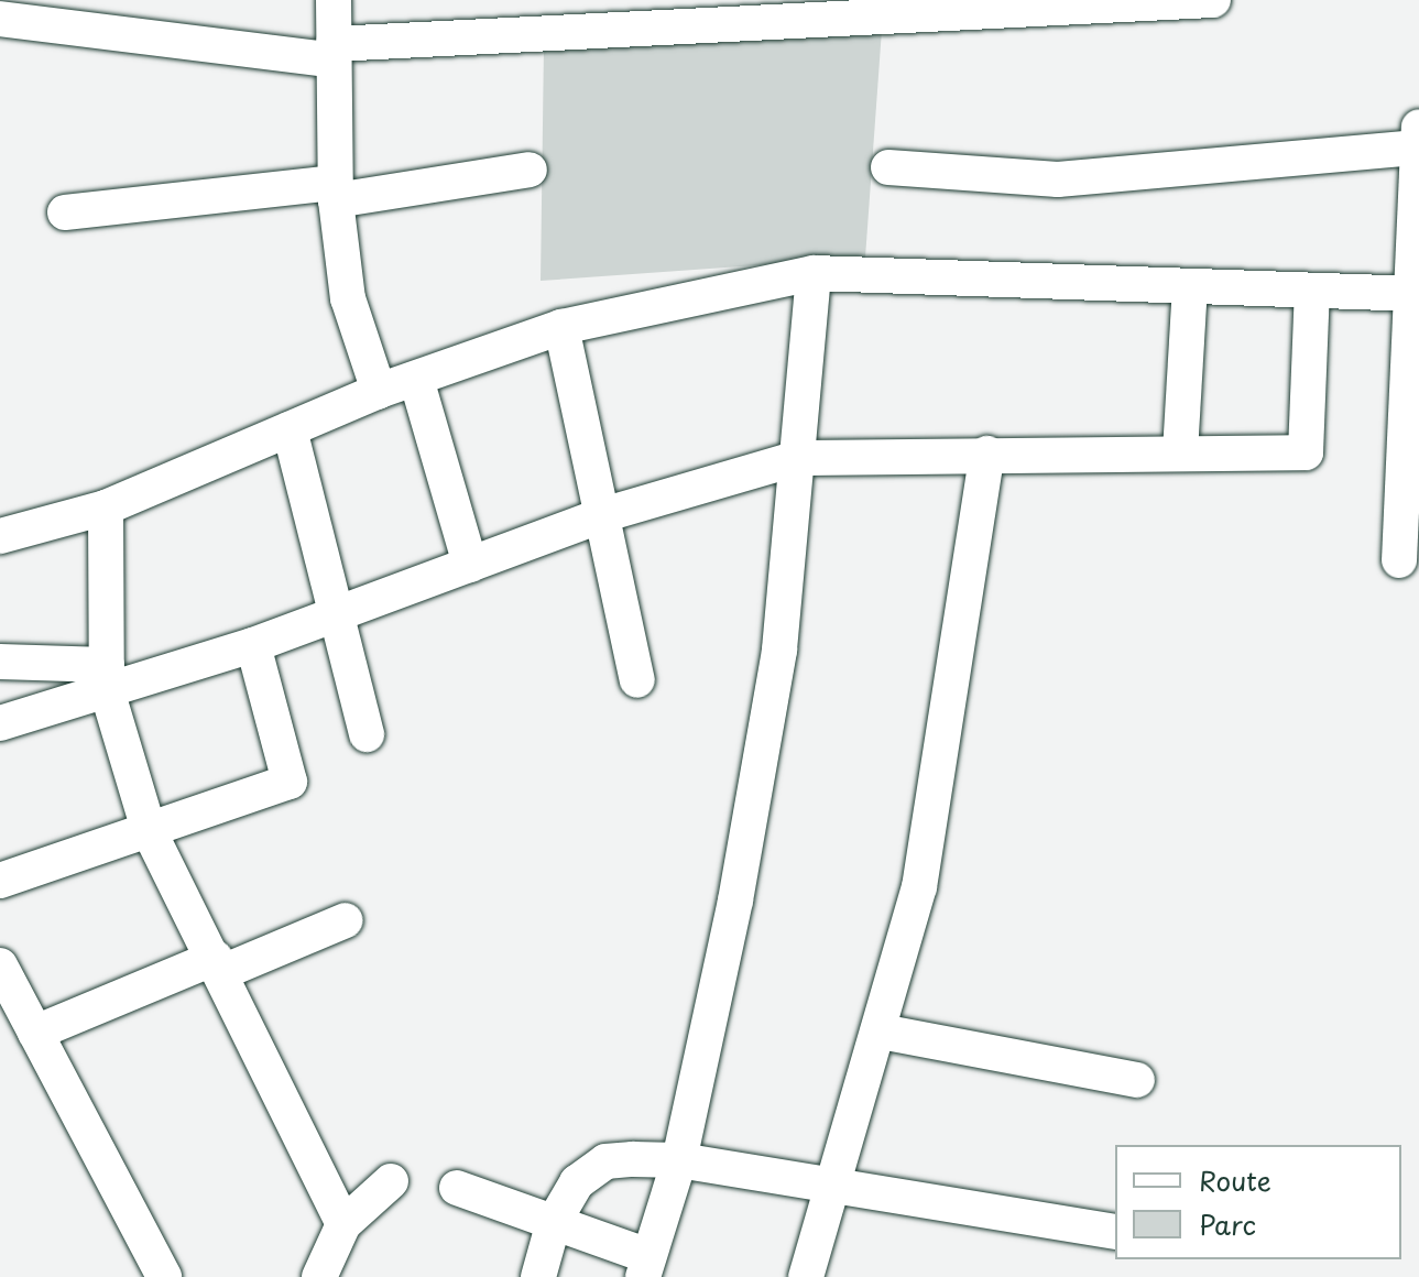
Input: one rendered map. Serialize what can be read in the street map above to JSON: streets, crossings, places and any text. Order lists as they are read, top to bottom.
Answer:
{
  "legend": ["Route", "Parc"]
}
